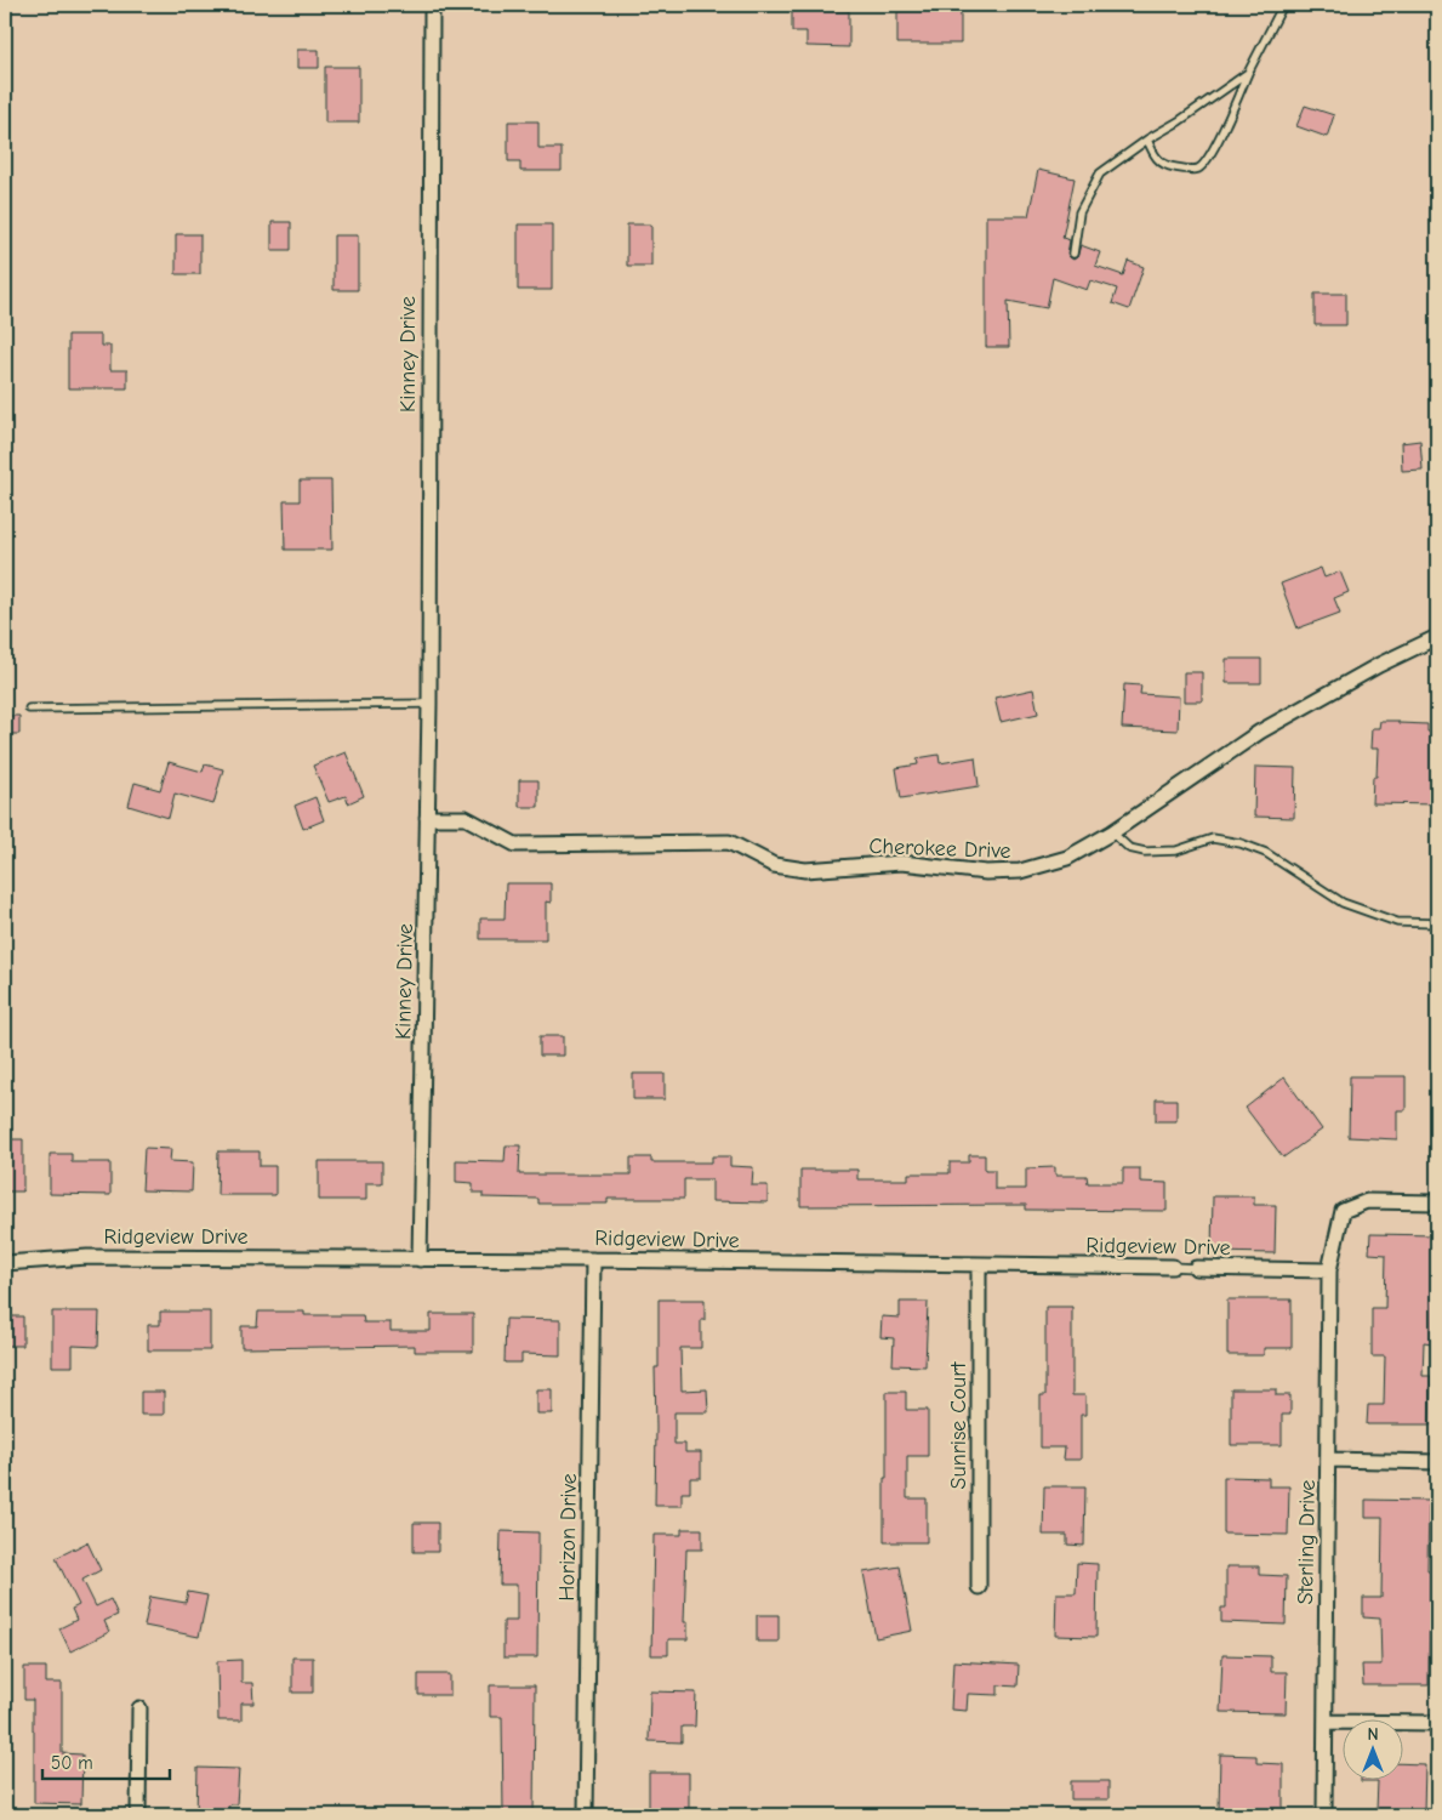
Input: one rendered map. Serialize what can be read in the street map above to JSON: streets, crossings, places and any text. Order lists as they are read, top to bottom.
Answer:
{
  "streets": {
    "street": [
      "Kinney Drive",
      "Cherokee Drive",
      "Ridgeview Drive",
      "Sunrise Court",
      "Horizon Drive",
      "Sterling Drive"
    ]
  },
  "crossings": [
    ["Kinney Drive", "Cherokee Drive"],
    ["Kinney Drive", "Ridgeview Drive"],
    ["Ridgeview Drive", "Sunrise Court"],
    ["Ridgeview Drive", "Horizon Drive"],
    ["Ridgeview Drive", "Sterling Drive"]
  ],
  "scale_bar": "50 m",
  "north": "top"
}
